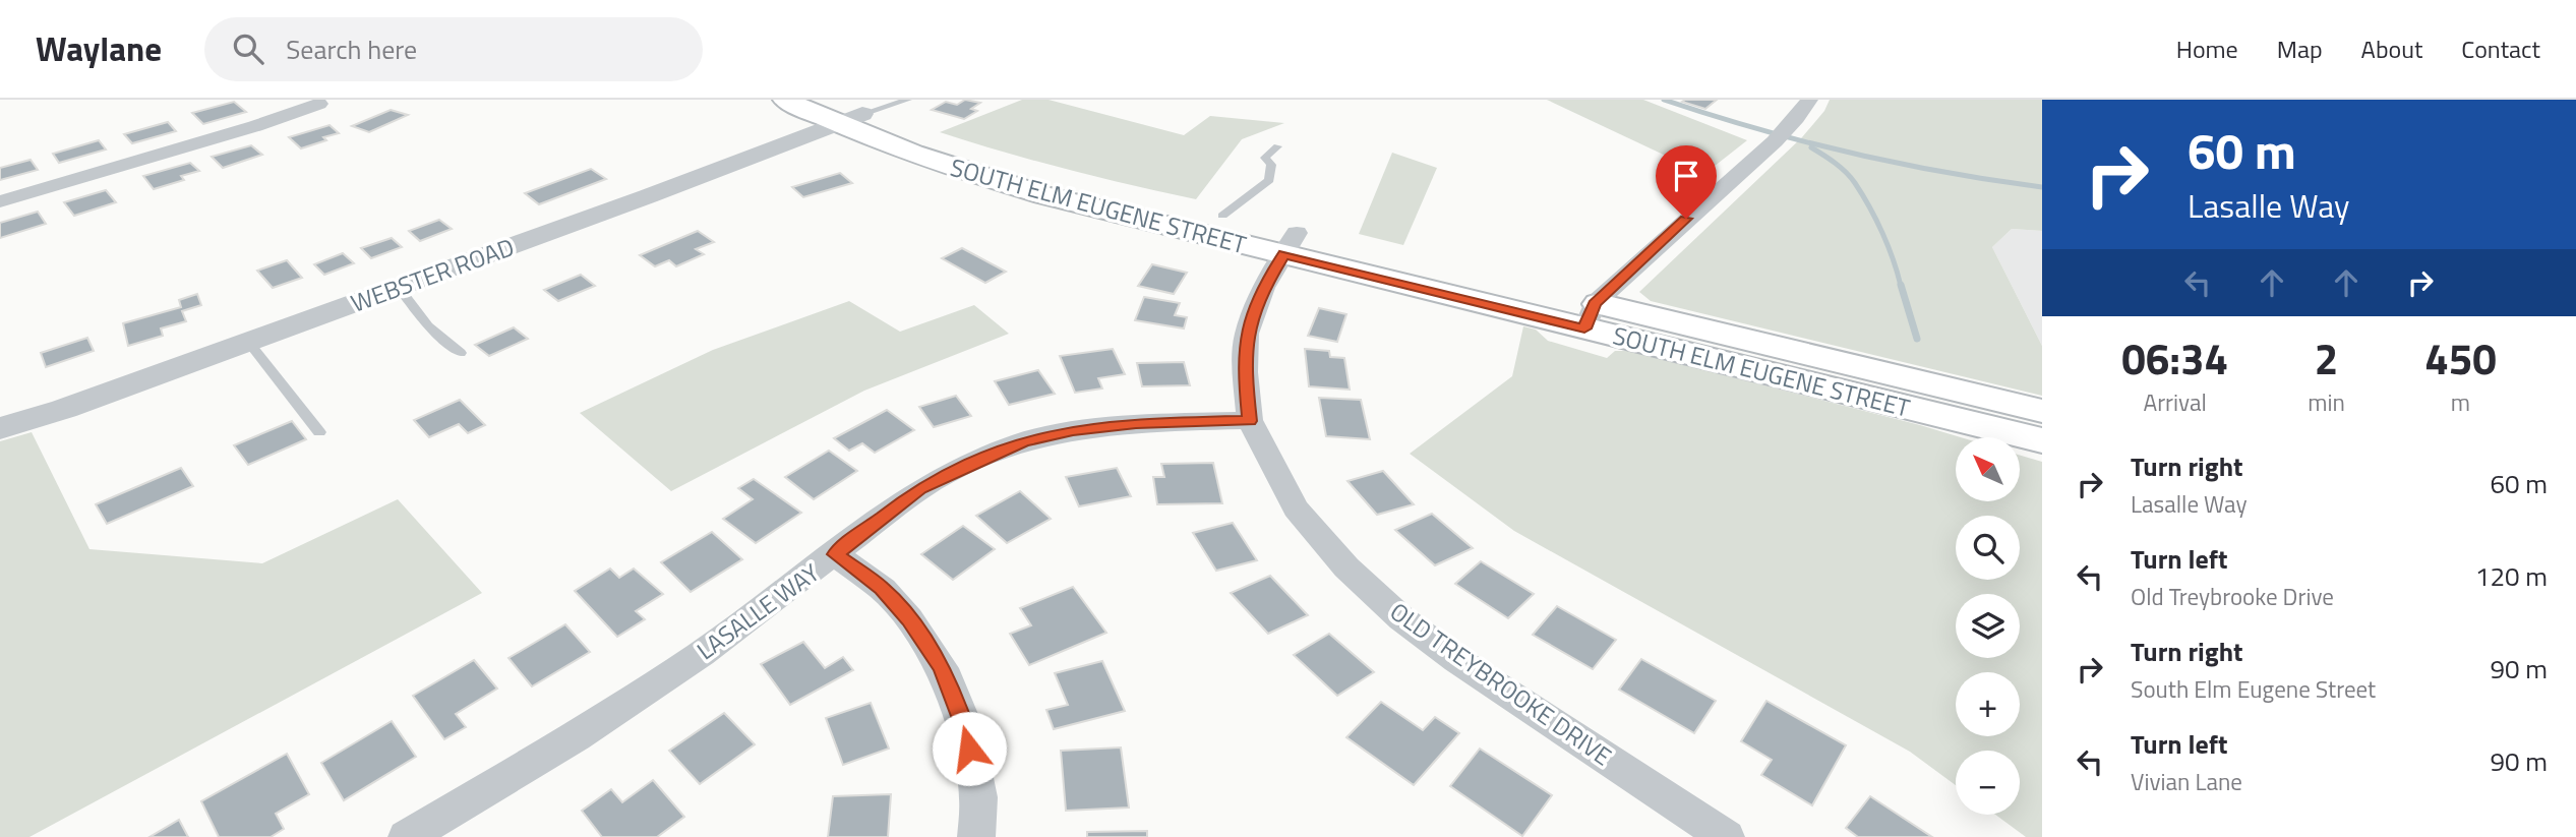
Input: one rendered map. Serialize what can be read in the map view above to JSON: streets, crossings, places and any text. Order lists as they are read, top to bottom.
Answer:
{
  "streets": {
    "main road": ["SOUTH ELM EUGENE STREET"],
    "street": ["WEBSTER ROAD", "LASALLE WAY", "OLD TREYBROOKE DRIVE"]
  },
  "crossings": [
    ["SOUTH ELM EUGENE STREET", "WEBSTER ROAD"],
    ["SOUTH ELM EUGENE STREET", "OLD TREYBROOKE DRIVE"],
    ["LASALLE WAY", "OLD TREYBROOKE DRIVE"]
  ],
  "north": "top left",
  "page": {
    "header": "Waylane",
    "search": "Search here",
    "nav": [
      "Home",
      "Map",
      "About",
      "Contact"
    ],
    "turn": ["60 m", "Lasalle Way"],
    "eta": [
      "06:34",
      "Arrival",
      "2",
      "min",
      "450",
      "m"
    ],
    "map_buttons": ["+", "−"],
    "list": [
      {
        "name": "Turn right",
        "note": "Lasalle Way",
        "value": "60 m"
      },
      {
        "name": "Turn left",
        "note": "Old Treybrooke Drive",
        "value": "120 m"
      },
      {
        "name": "Turn right",
        "note": "South Elm Eugene Street",
        "value": "90 m"
      },
      {
        "name": "Turn left",
        "note": "Vivian Lane",
        "value": "90 m"
      }
    ]
  }
}
